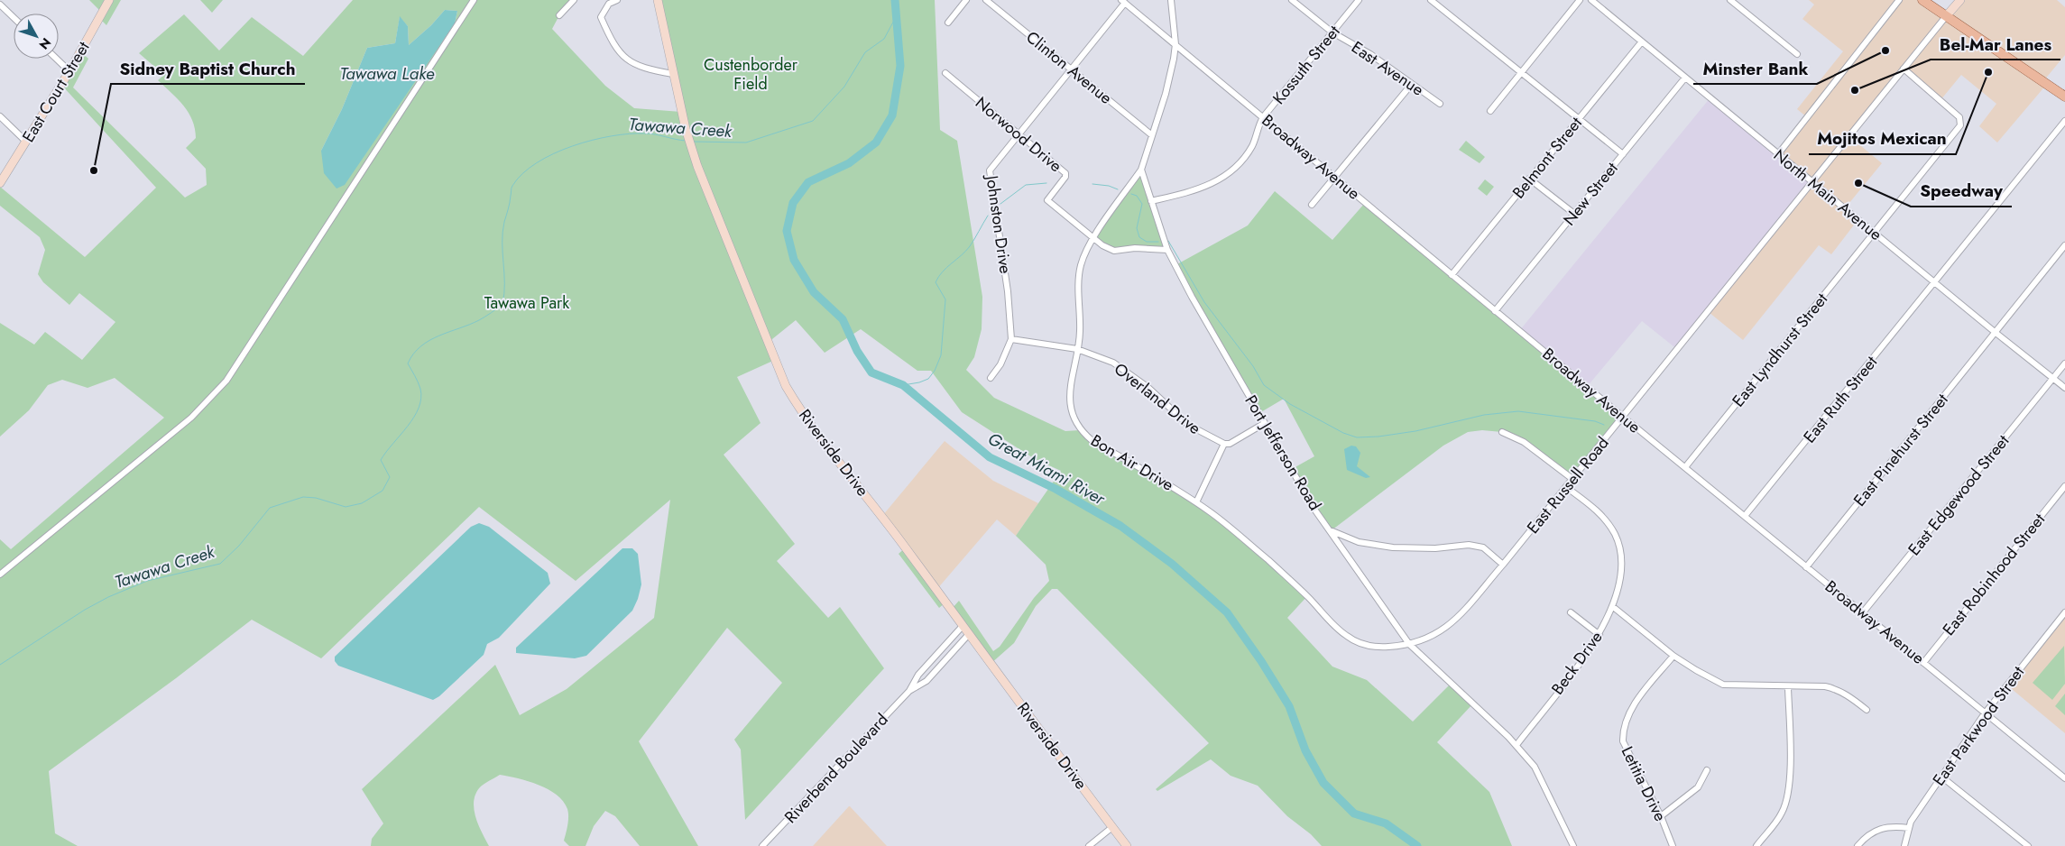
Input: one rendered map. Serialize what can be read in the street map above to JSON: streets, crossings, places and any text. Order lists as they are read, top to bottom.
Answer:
{
  "streets": {
    "main road": ["East Court Street", "Riverside Drive"],
    "street": [
      "Kossuth Street",
      "Clinton Avenue",
      "East Avenue",
      "Norwood Drive",
      "Broadway Avenue",
      "Belmont Street",
      "New Street",
      "North Main Avenue",
      "Johnston Drive",
      "East Lyndhurst Street",
      "Overland Drive",
      "East Ruth Street",
      "East Pinehurst Street",
      "Port Jefferson Road",
      "Bon Air Drive",
      "East Russell Road",
      "East Edgewood Street",
      "East Robinhood Street",
      "Beck Drive",
      "East Parkwood Street",
      "Riverbend Boulevard",
      "Letitia Drive"
    ]
  },
  "crossings": [
    ["Kossuth Street", "East Avenue"],
    ["Kossuth Street", "Broadway Avenue"],
    ["Kossuth Street", "Port Jefferson Road"],
    ["Clinton Avenue", "Johnston Drive"],
    ["Norwood Drive", "Johnston Drive"],
    ["Norwood Drive", "Port Jefferson Road"],
    ["Norwood Drive", "Bon Air Drive"],
    ["Broadway Avenue", "Belmont Street"],
    ["Broadway Avenue", "New Street"],
    ["Broadway Avenue", "Johnston Drive"],
    ["Broadway Avenue", "East Lyndhurst Street"],
    ["Broadway Avenue", "East Ruth Street"],
    ["Broadway Avenue", "East Pinehurst Street"],
    ["Broadway Avenue", "East Russell Road"],
    ["Broadway Avenue", "East Edgewood Street"],
    ["Broadway Avenue", "East Robinhood Street"],
    ["Broadway Avenue", "East Parkwood Street"],
    ["Belmont Street", "North Main Avenue"],
    ["New Street", "North Main Avenue"],
    ["North Main Avenue", "East Lyndhurst Street"],
    ["North Main Avenue", "East Ruth Street"],
    ["North Main Avenue", "East Pinehurst Street"],
    ["North Main Avenue", "East Russell Road"],
    ["North Main Avenue", "East Edgewood Street"],
    ["Johnston Drive", "Overland Drive"],
    ["East Lyndhurst Street", "East Russell Road"],
    ["Overland Drive", "Bon Air Drive"],
    ["Port Jefferson Road", "Bon Air Drive"],
    ["Port Jefferson Road", "East Russell Road"],
    ["Port Jefferson Road", "Beck Drive"],
    ["Bon Air Drive", "East Russell Road"],
    ["East Russell Road", "Beck Drive"]
  ],
  "water": ["Tawawa Lake", "Tawawa Creek", "Great Miami River"],
  "parks": ["Custenborder Field", "Tawawa Park"],
  "places": [
    "Minster Bank",
    "Mojitos Mexican",
    "Bel-Mar Lanes",
    "Sidney Baptist Church",
    "Speedway"
  ],
  "north": "bottom right"
}
